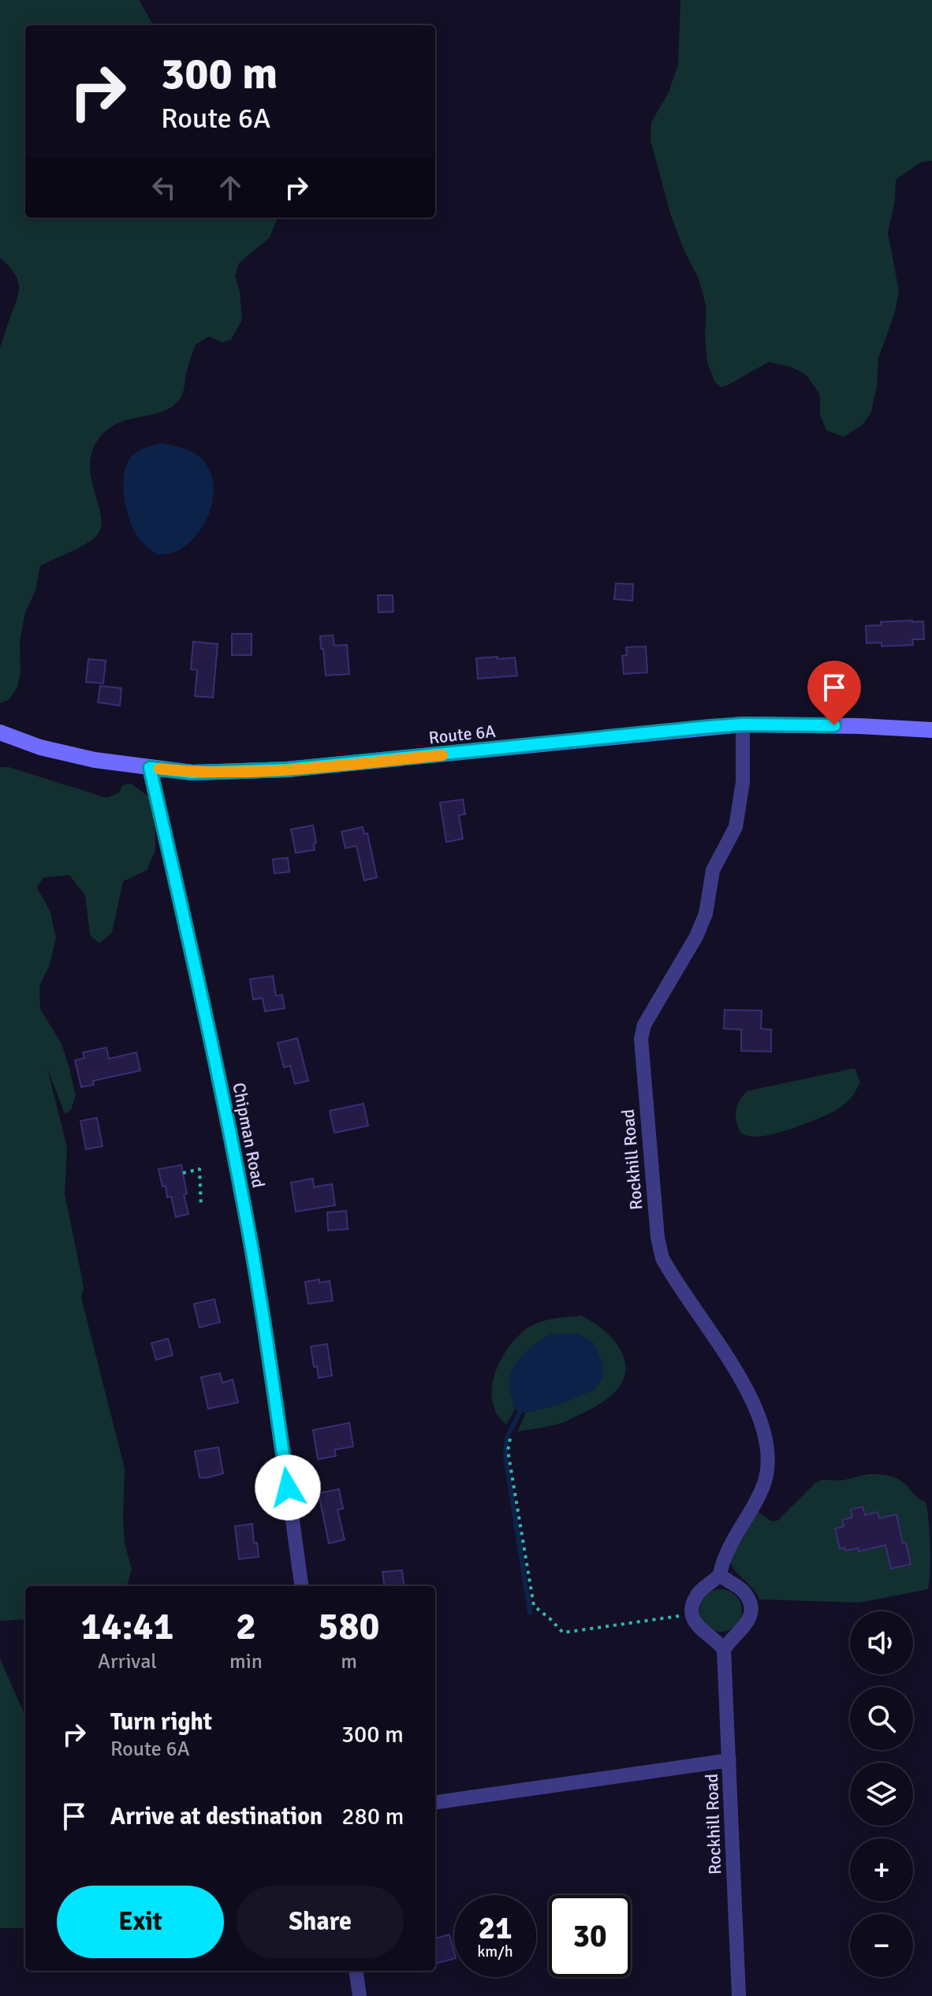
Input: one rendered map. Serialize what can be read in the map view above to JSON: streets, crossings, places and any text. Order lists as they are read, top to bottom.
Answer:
{
  "streets": {
    "main road": ["Route 6A"],
    "street": ["Chipman Road", "Rockhill Road"]
  },
  "crossings": [
    ["Route 6A", "Chipman Road"],
    ["Route 6A", "Rockhill Road"]
  ],
  "page": {
    "turn": ["300 m", "Route 6A"],
    "eta": [
      "14:41",
      "Arrival",
      "2",
      "min",
      "580",
      "m"
    ],
    "map_buttons": ["+", "−"],
    "list": [
      {
        "name": "Turn right",
        "note": "Route 6A",
        "value": "300 m"
      },
      {
        "name": "Arrive at destination",
        "value": "280 m"
      }
    ],
    "buttons": ["Exit", "Share"],
    "speed": "21 km/h",
    "limit": "30"
  }
}
